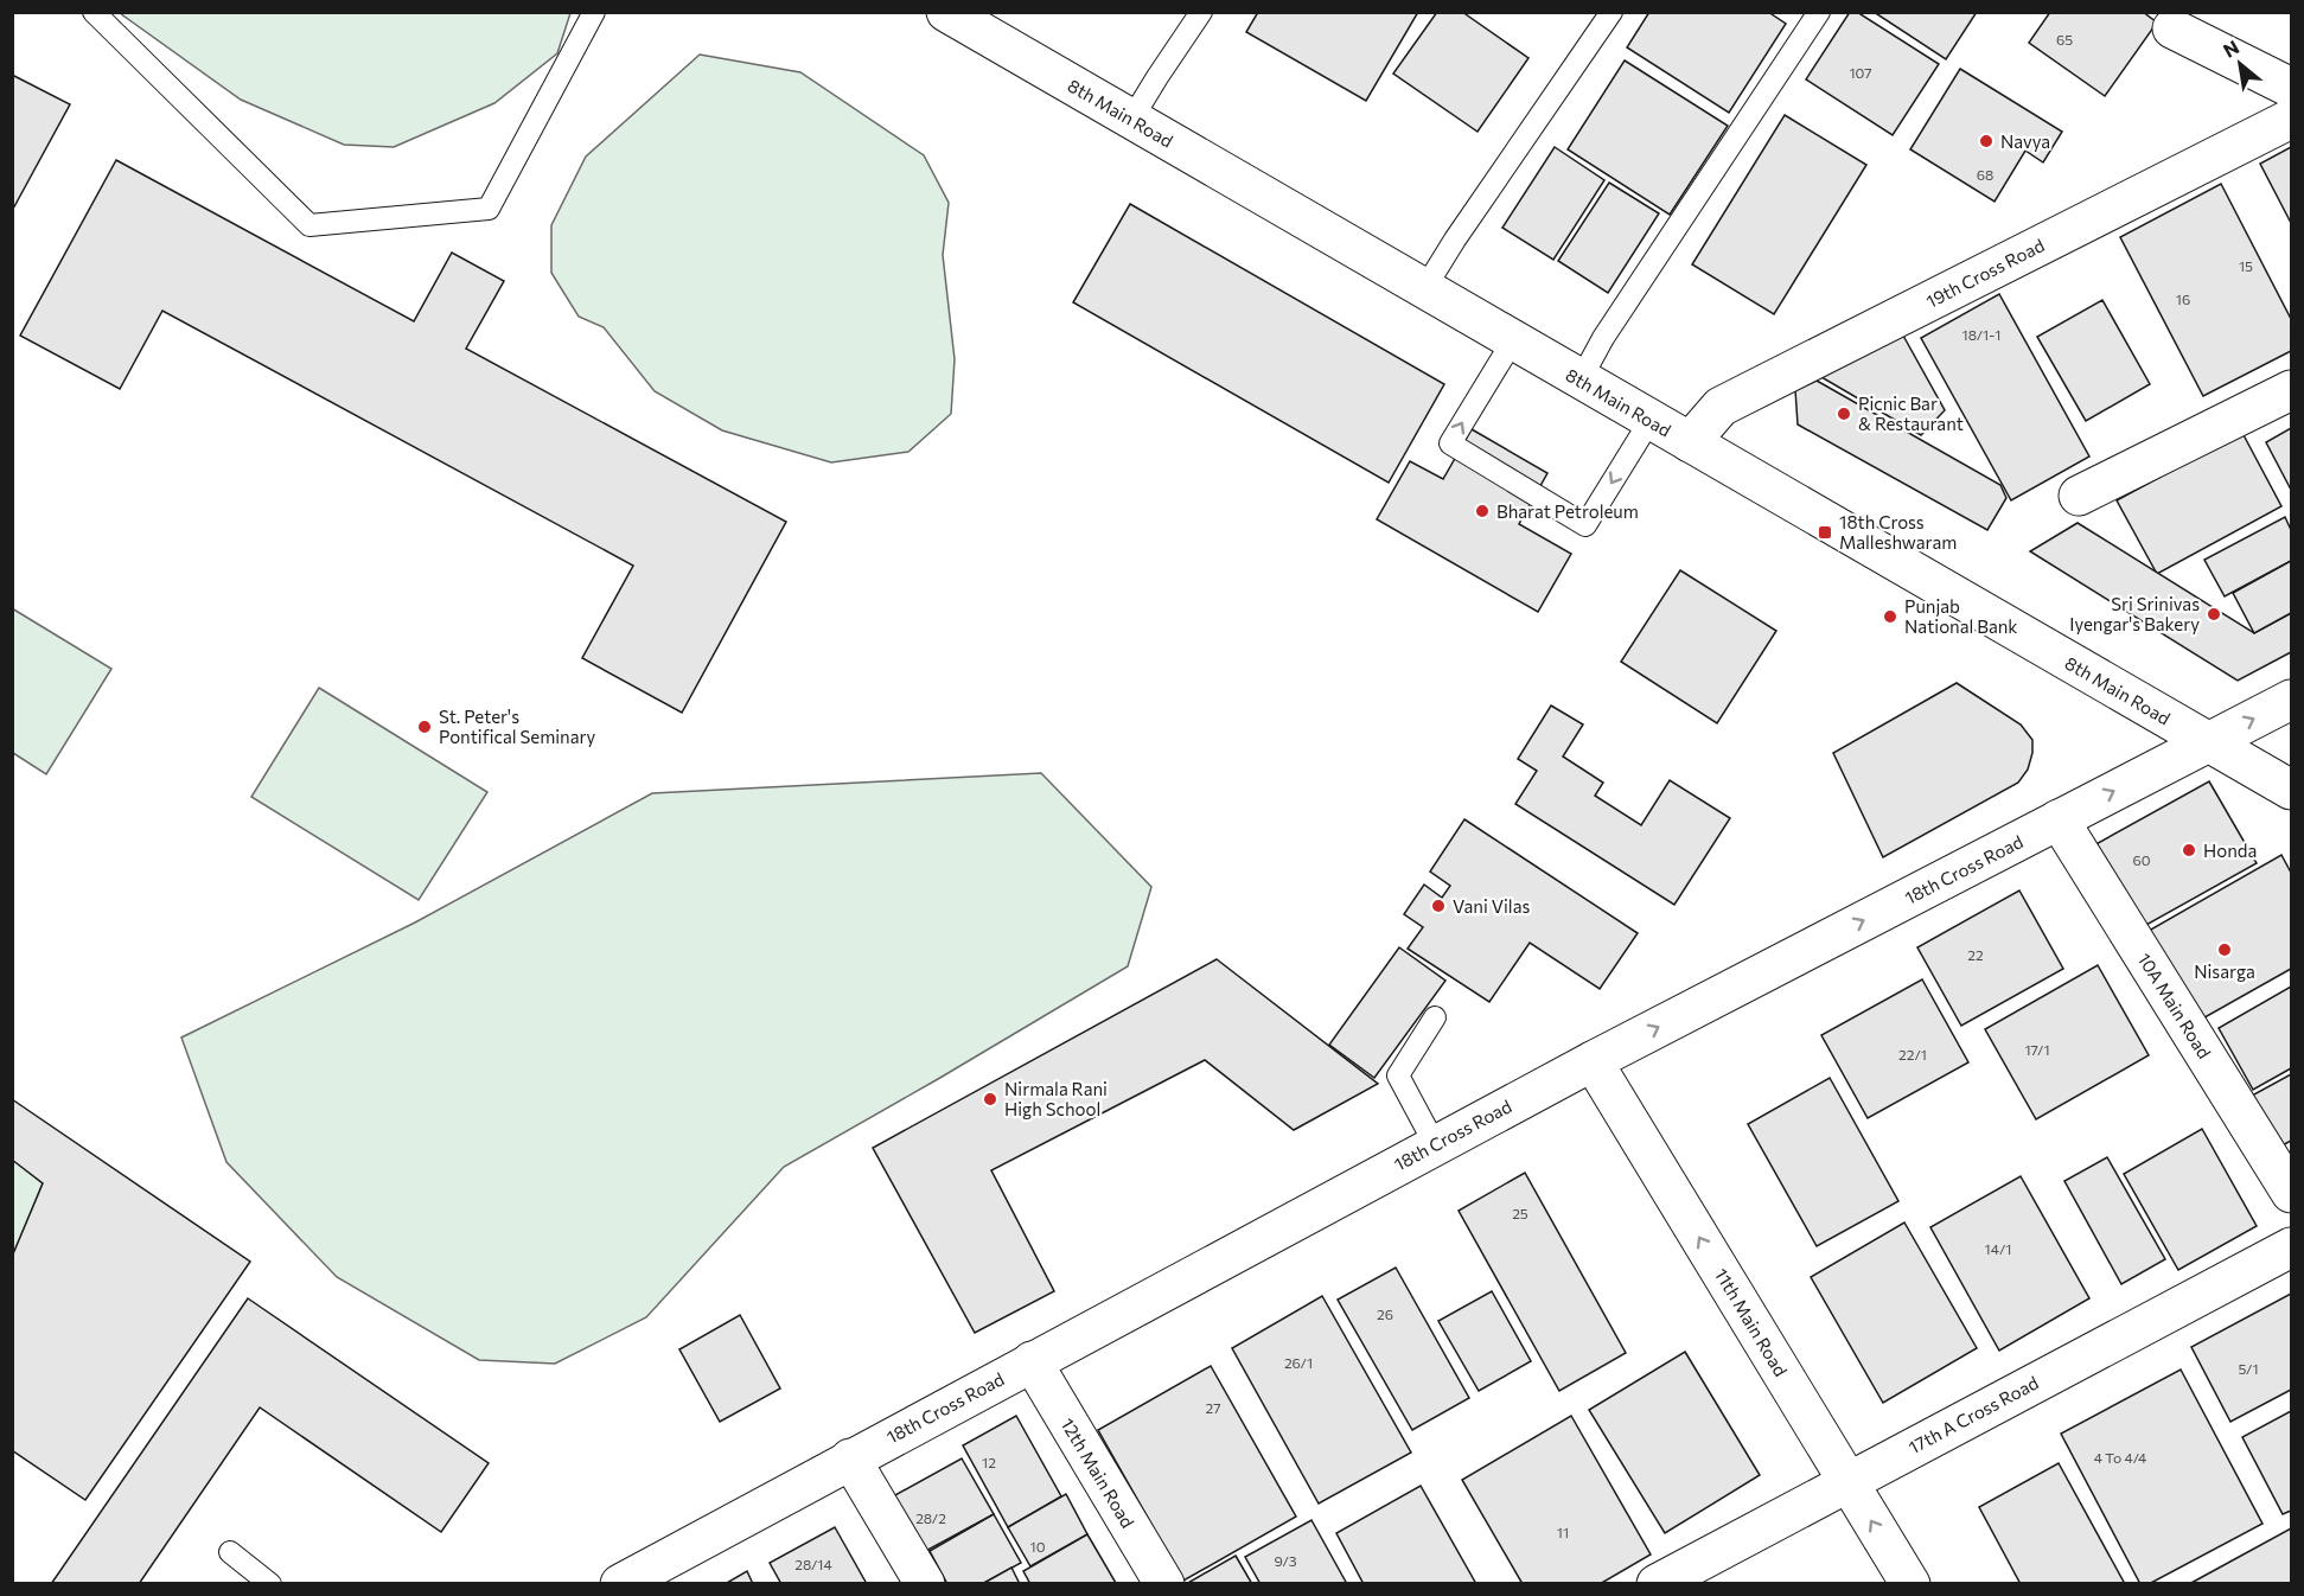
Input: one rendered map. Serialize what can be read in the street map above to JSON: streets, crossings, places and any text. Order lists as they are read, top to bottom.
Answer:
{
  "streets": {
    "street": [
      "8th Main Road",
      "19th Cross Road",
      "18th Cross Road",
      "10A Main Road",
      "11th Main Road",
      "17th A Cross Road",
      "12th Main Road"
    ]
  },
  "crossings": [
    ["8th Main Road", "19th Cross Road"],
    ["8th Main Road", "18th Cross Road"],
    ["18th Cross Road", "10A Main Road"],
    ["18th Cross Road", "11th Main Road"],
    ["18th Cross Road", "12th Main Road"],
    ["11th Main Road", "17th A Cross Road"]
  ],
  "one_way": ["18th Cross Road", "11th Main Road"],
  "places": {
    "other": [
      "Navya",
      "Picnic Bar & Restaurant",
      "Bharat Petroleum",
      "Sri Srinivas Iyengar's Bakery",
      "Punjab National Bank",
      "St. Peter's Pontifical Seminary",
      "Honda",
      "Vani Vilas",
      "Nisarga",
      "Nirmala Rani High School"
    ],
    "transit": ["18th Cross Malleshwaram"]
  },
  "house_numbers": [
    "65",
    "107",
    "68",
    "15",
    "16",
    "18/1-1",
    "60",
    "22",
    "17/1",
    "22/1",
    "25",
    "14/1",
    "26",
    "26/1",
    "5/1",
    "27",
    "4 To 4/4",
    "12",
    "28/2",
    "11",
    "10",
    "9/3",
    "28/14"
  ],
  "north": "top left"
}
